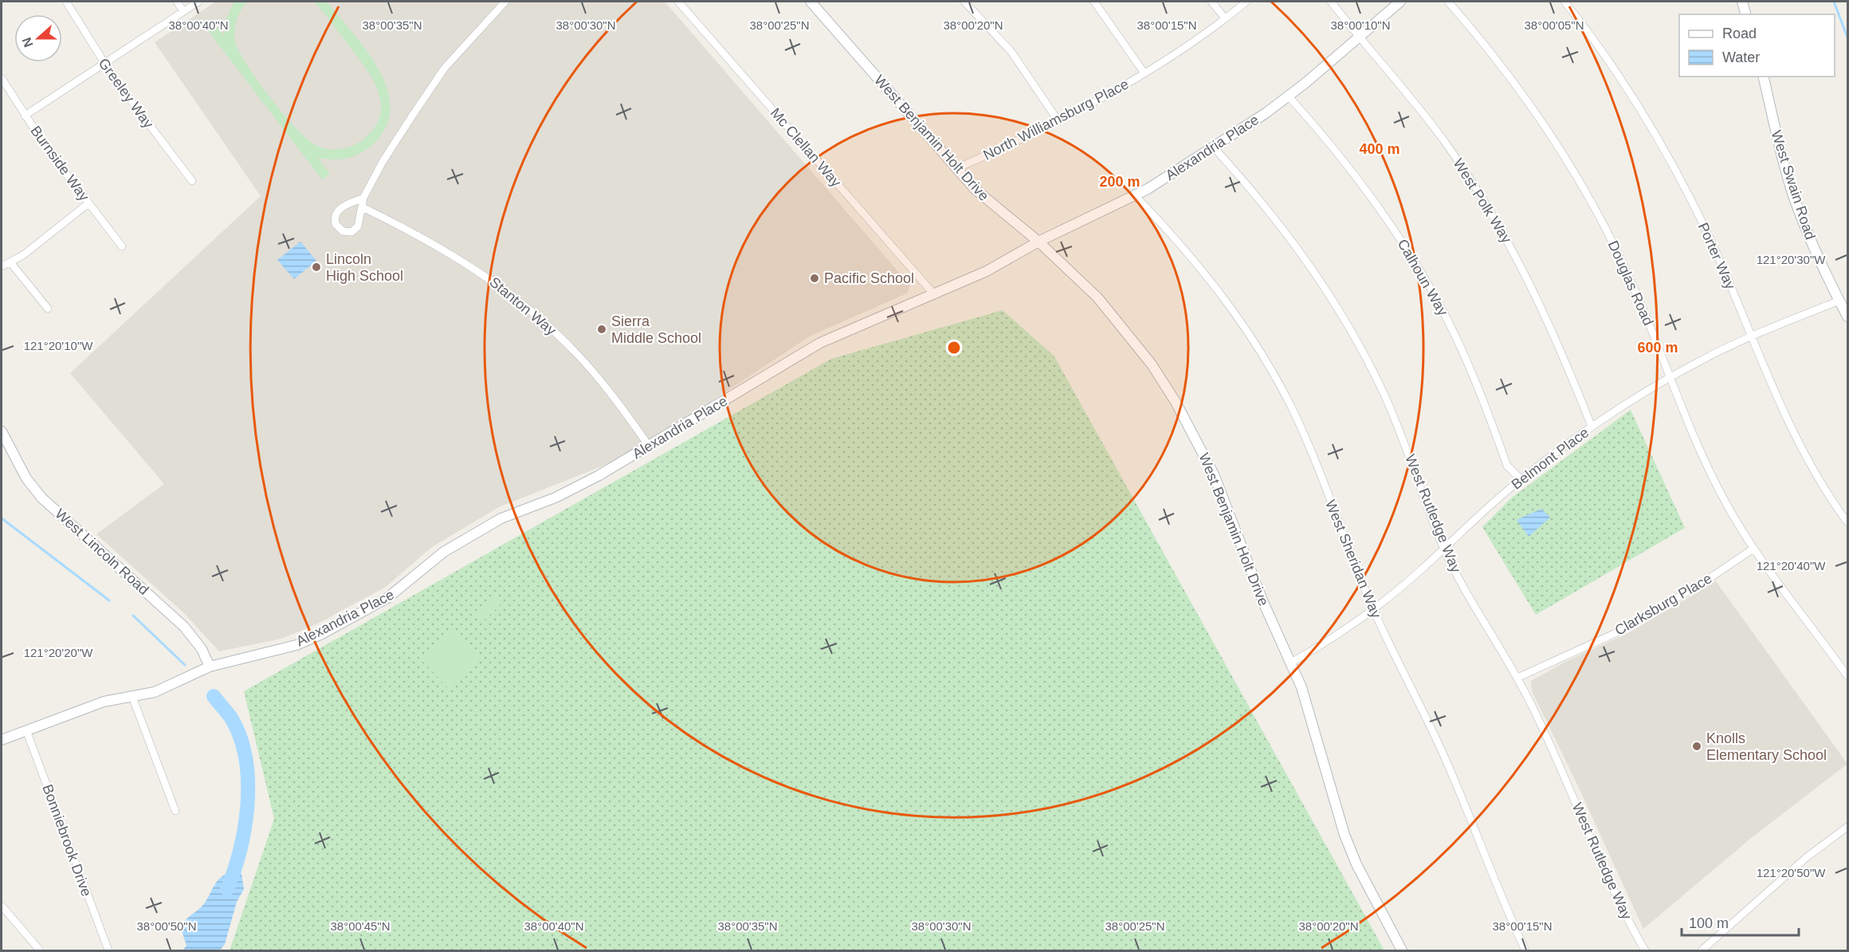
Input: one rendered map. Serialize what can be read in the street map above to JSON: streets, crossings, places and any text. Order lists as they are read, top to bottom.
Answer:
{
  "streets": {
    "street": [
      "Greeley Way",
      "North Williamsburg Place",
      "West Benjamin Holt Drive",
      "Mc Clellan Way",
      "Alexandria Place",
      "Burnside Way",
      "West Swain Road",
      "West Polk Way",
      "Porter Way",
      "Calhoun Way",
      "Douglas Road",
      "Stanton Way",
      "Belmont Place",
      "West Rutledge Way",
      "West Lincoln Road",
      "West Sheridan Way",
      "Clarksburg Place",
      "Bonniebrook Drive"
    ]
  },
  "crossings": [
    ["North Williamsburg Place", "West Benjamin Holt Drive"],
    ["West Benjamin Holt Drive", "Alexandria Place"],
    ["West Benjamin Holt Drive", "Belmont Place"],
    ["Mc Clellan Way", "Alexandria Place"],
    ["Alexandria Place", "West Polk Way"],
    ["Alexandria Place", "Calhoun Way"],
    ["Alexandria Place", "Stanton Way"],
    ["Alexandria Place", "West Rutledge Way"],
    ["Alexandria Place", "West Lincoln Road"],
    ["Alexandria Place", "West Sheridan Way"],
    ["Alexandria Place", "Bonniebrook Drive"],
    ["West Swain Road", "Belmont Place"],
    ["West Polk Way", "Belmont Place"],
    ["Porter Way", "Belmont Place"],
    ["Calhoun Way", "Belmont Place"],
    ["Douglas Road", "Belmont Place"],
    ["Douglas Road", "Clarksburg Place"],
    ["Belmont Place", "West Rutledge Way"],
    ["Belmont Place", "West Sheridan Way"],
    ["West Rutledge Way", "Clarksburg Place"]
  ],
  "places": [
    "Lincoln High School",
    "Pacific School",
    "Sierra Middle School",
    "Knolls Elementary School"
  ],
  "legend": ["Road", "Water"],
  "scale_bar": "100 m",
  "north": "left",
  "coordinates": [
    "38°00'40\"N",
    "38°00'35\"N",
    "38°00'30\"N",
    "38°00'25\"N",
    "38°00'20\"N",
    "38°00'15\"N",
    "38°00'10\"N",
    "38°00'05\"N",
    "121°20'30\"W",
    "121°20'10\"W",
    "121°20'40\"W",
    "121°20'20\"W",
    "121°20'50\"W",
    "38°00'50\"N",
    "38°00'45\"N"
  ],
  "rings": ["400 m", "200 m", "600 m"]
}
